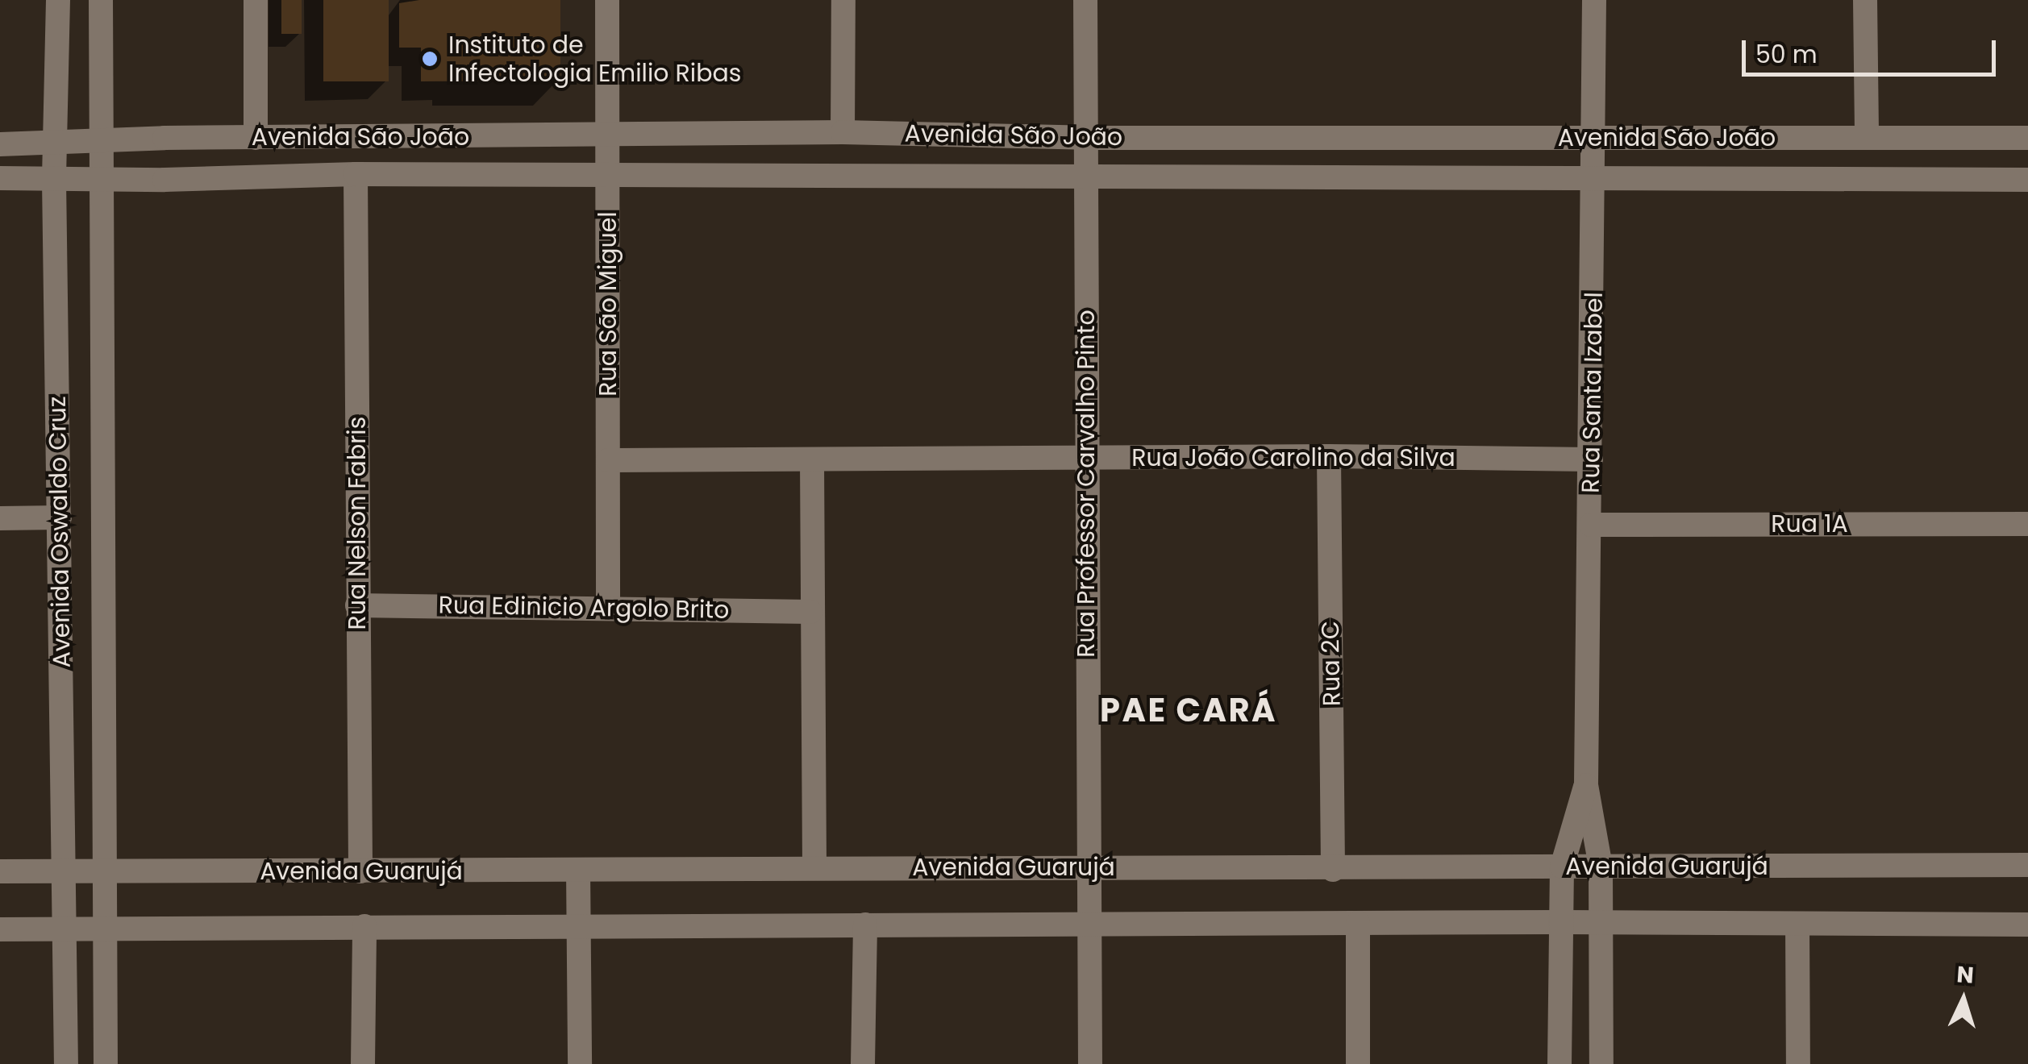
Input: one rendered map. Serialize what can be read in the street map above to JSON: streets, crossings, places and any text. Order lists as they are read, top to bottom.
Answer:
{
  "streets": {
    "street": [
      "Avenida São João",
      "Rua São Miguel",
      "Rua Santa Izabel",
      "Rua João Carolino da Silva",
      "Rua Professor Carvalho Pinto",
      "Rua Nelson Fabris",
      "Rua 1A",
      "Avenida Oswaldo Cruz",
      "Rua Edinicio Argolo Brito",
      "Rua 2C",
      "Avenida Guarujá"
    ]
  },
  "crossings": [
    ["Avenida São João", "Rua São Miguel"],
    ["Avenida São João", "Rua Santa Izabel"],
    ["Avenida São João", "Rua Professor Carvalho Pinto"],
    ["Avenida São João", "Rua Nelson Fabris"],
    ["Avenida São João", "Avenida Oswaldo Cruz"],
    ["Rua São Miguel", "Rua João Carolino da Silva"],
    ["Rua São Miguel", "Rua Edinicio Argolo Brito"],
    ["Rua Santa Izabel", "Rua João Carolino da Silva"],
    ["Rua Santa Izabel", "Rua 1A"],
    ["Rua Santa Izabel", "Avenida Guarujá"],
    ["Rua João Carolino da Silva", "Rua Professor Carvalho Pinto"],
    ["Rua João Carolino da Silva", "Rua 2C"],
    ["Rua Professor Carvalho Pinto", "Avenida Guarujá"],
    ["Rua Nelson Fabris", "Rua Edinicio Argolo Brito"],
    ["Rua Nelson Fabris", "Avenida Guarujá"],
    ["Avenida Oswaldo Cruz", "Avenida Guarujá"],
    ["Rua 2C", "Avenida Guarujá"]
  ],
  "districts": ["PAE CARÁ"],
  "places": ["Instituto de Infectologia Emilio Ribas"],
  "scale_bar": "50 m",
  "north": "top"
}
